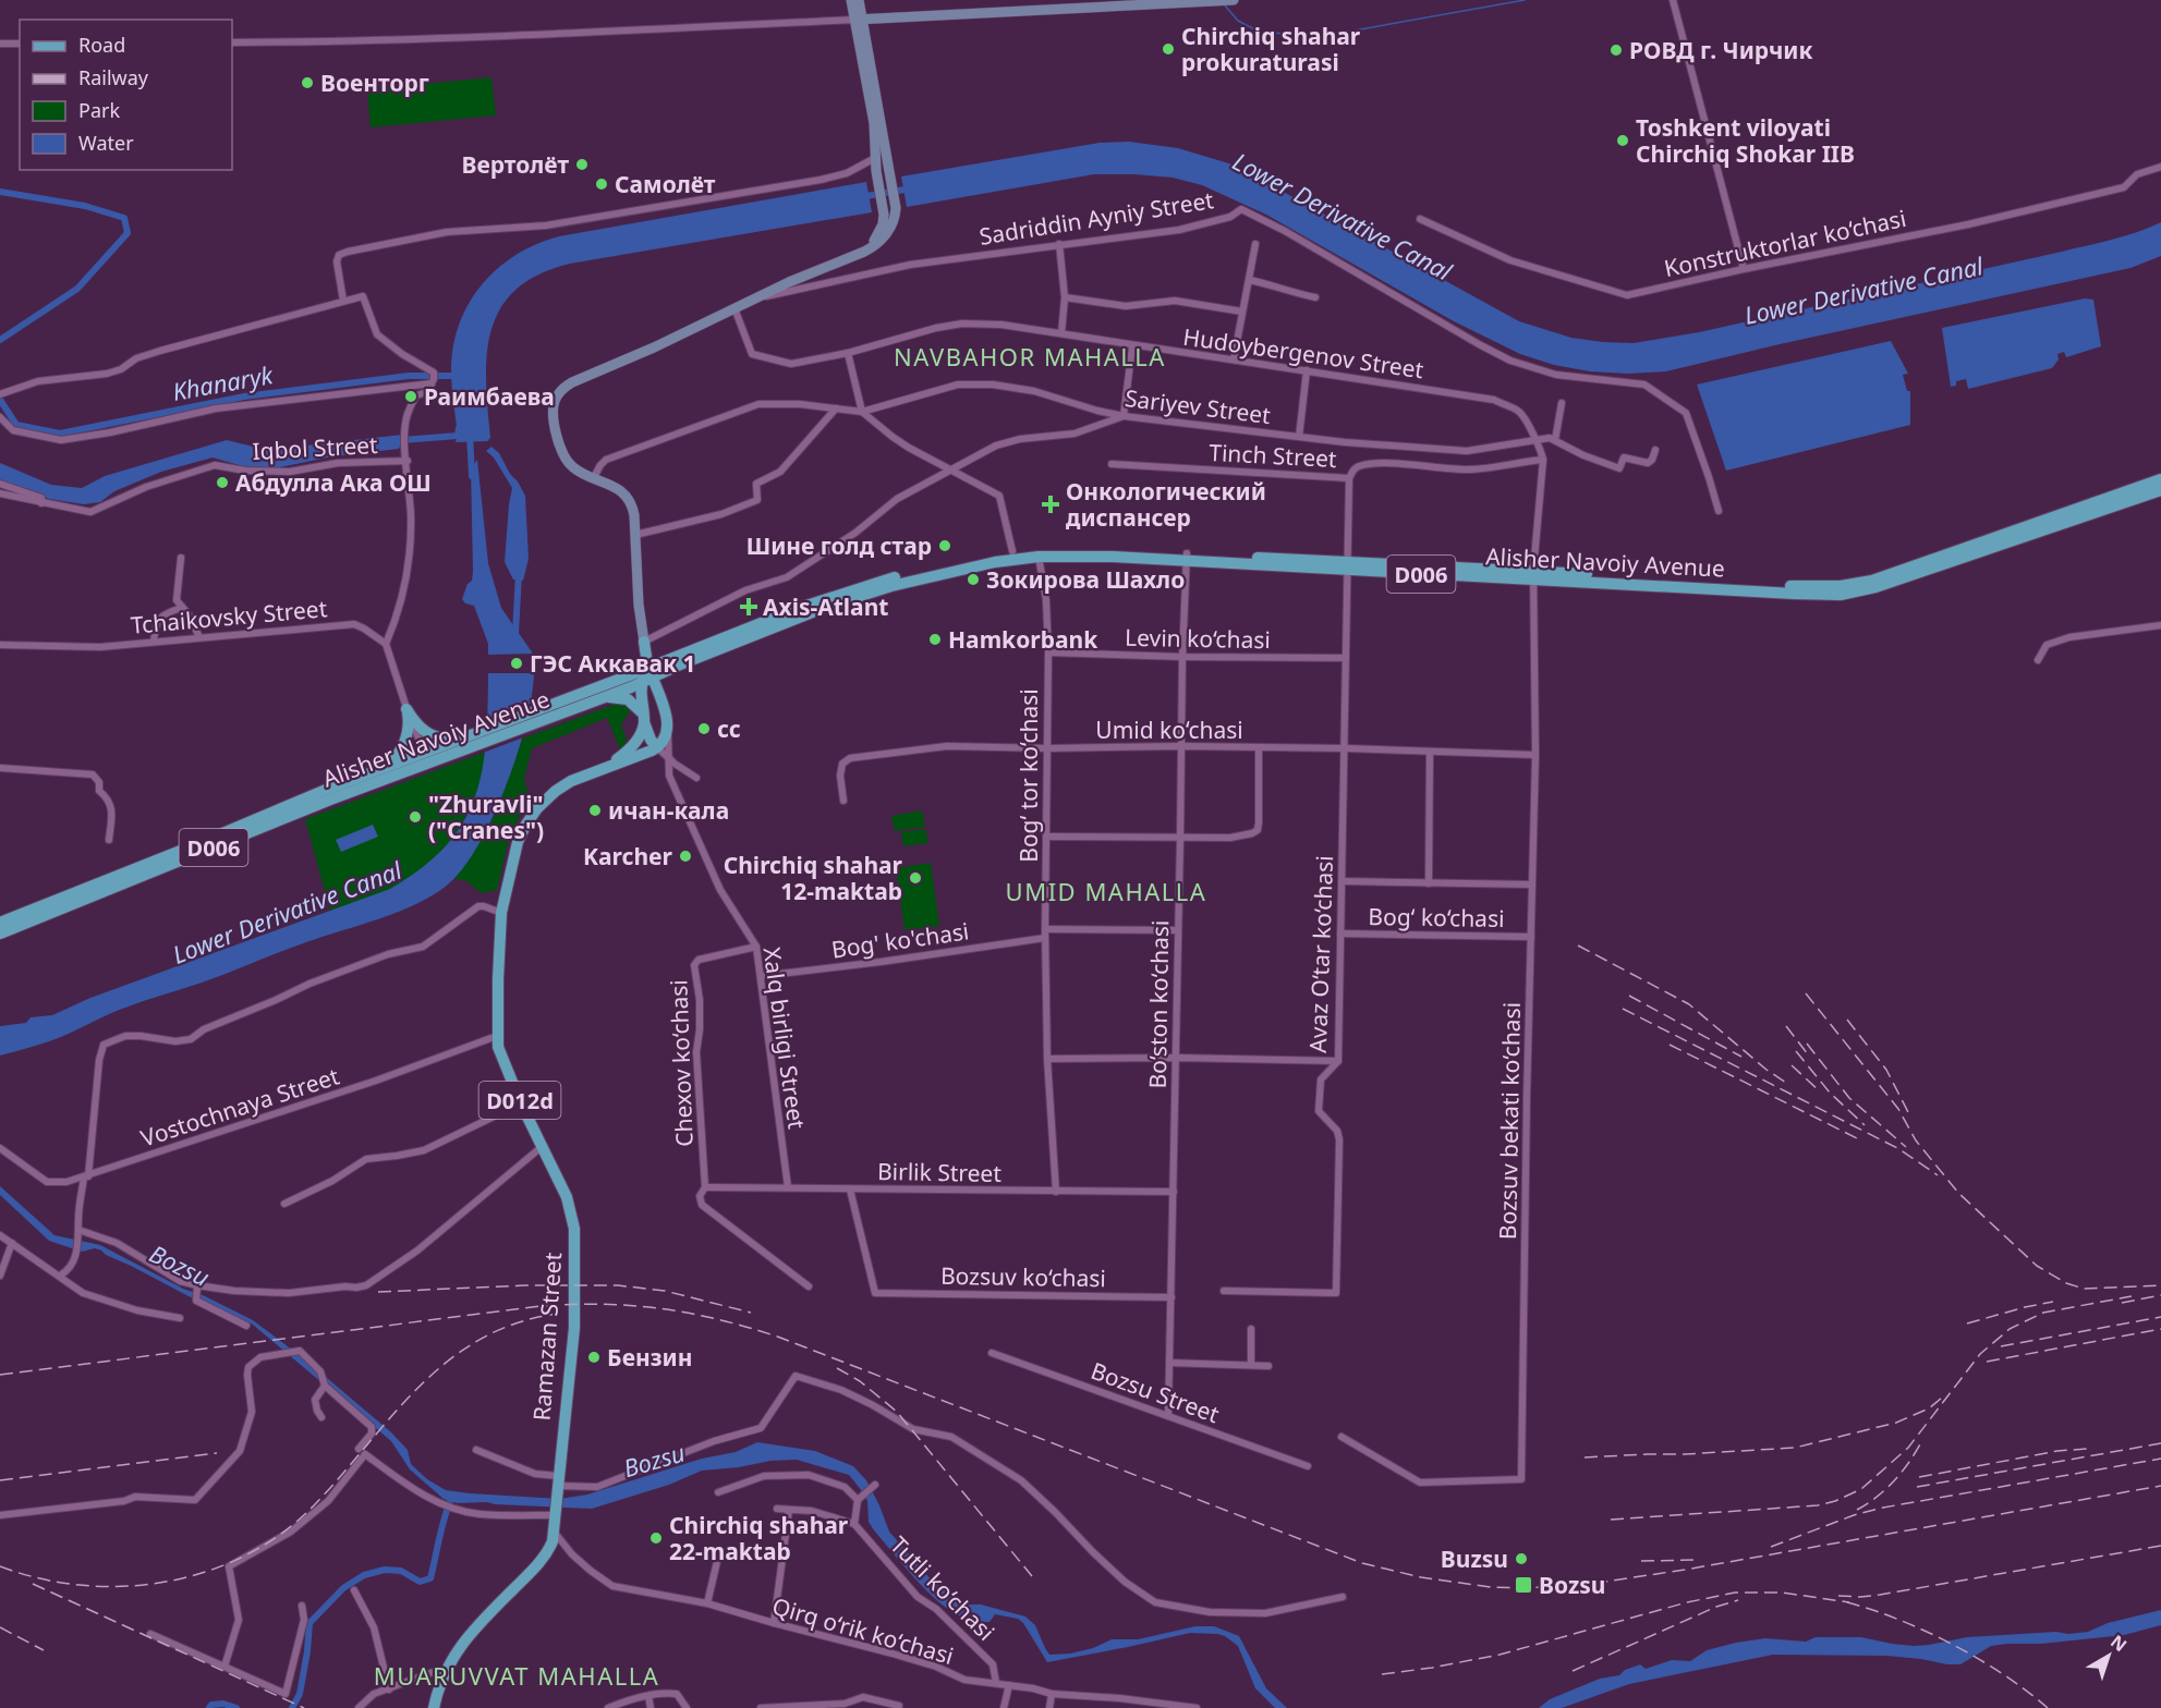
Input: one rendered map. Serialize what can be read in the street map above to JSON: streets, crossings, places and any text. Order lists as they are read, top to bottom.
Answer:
{
  "streets": {
    "main road": [
      "Sadriddin Ayniy Street",
      "Alisher Navoiy Avenue",
      "D006",
      "D012d",
      "Ramazan Street"
    ],
    "street": [
      "Konstruktorlar ko‘chasi",
      "Hudoybergenov Street",
      "Sariyev Street",
      "Iqbol Street",
      "Tinch Street",
      "Tchaikovsky Street",
      "Levin ko‘chasi",
      "Umid ko‘chasi",
      "Bog‘ tor ko‘chasi",
      "Bog‘ ko‘chasi",
      "Bog' ko'chasi",
      "Avaz O‘tar ko‘chasi",
      "Bo‘ston ko‘chasi",
      "Xalq birligi Street",
      "Chexov ko‘chasi",
      "Vostochnaya Street",
      "Bozsuv bekati ko‘chasi",
      "Birlik Street",
      "Bozsuv ko‘chasi",
      "Bozsu Street",
      "Tutli ko‘chasi",
      "Qirq o‘rik ko‘chasi"
    ]
  },
  "crossings": [
    ["Sadriddin Ayniy Street", "Hudoybergenov Street"],
    ["Sadriddin Ayniy Street", "Sariyev Street"],
    ["Hudoybergenov Street", "Sariyev Street"],
    ["Tinch Street", "Avaz O‘tar ko‘chasi"],
    ["Alisher Navoiy Avenue", "Bog‘ tor ko‘chasi"],
    ["Alisher Navoiy Avenue", "Avaz O‘tar ko‘chasi"],
    ["Alisher Navoiy Avenue", "Bo‘ston ko‘chasi"],
    ["Alisher Navoiy Avenue", "D012d"],
    ["Alisher Navoiy Avenue", "Bozsuv bekati ko‘chasi"],
    ["Levin ko‘chasi", "Bog‘ tor ko‘chasi"],
    ["Levin ko‘chasi", "Avaz O‘tar ko‘chasi"],
    ["Levin ko‘chasi", "Bo‘ston ko‘chasi"],
    ["Umid ko‘chasi", "Bog‘ tor ko‘chasi"],
    ["Umid ko‘chasi", "Avaz O‘tar ko‘chasi"],
    ["Umid ko‘chasi", "Bo‘ston ko‘chasi"],
    ["Umid ko‘chasi", "Bozsuv bekati ko‘chasi"],
    ["Bog‘ tor ko‘chasi", "Bog' ko'chasi"],
    ["Bog‘ tor ko‘chasi", "Birlik Street"],
    ["Bog‘ ko‘chasi", "Avaz O‘tar ko‘chasi"],
    ["Bog‘ ko‘chasi", "Bozsuv bekati ko‘chasi"],
    ["Bog' ko'chasi", "Xalq birligi Street"],
    ["Bo‘ston ko‘chasi", "Birlik Street"],
    ["Bo‘ston ko‘chasi", "Bozsuv ko‘chasi"],
    ["Bo‘ston ko‘chasi", "Bozsu Street"],
    ["Xalq birligi Street", "Chexov ko‘chasi"],
    ["Xalq birligi Street", "Birlik Street"],
    ["Chexov ko‘chasi", "Birlik Street"],
    ["D012d", "Ramazan Street"],
    ["Vostochnaya Street", "Ramazan Street"],
    ["Birlik Street", "Bozsuv ko‘chasi"],
    ["Ramazan Street", "Qirq o‘rik ko‘chasi"],
    ["Tutli ko‘chasi", "Qirq o‘rik ko‘chasi"]
  ],
  "districts": ["NAVBAHOR MAHALLA", "UMID MAHALLA", "MUARUVVAT MAHALLA"],
  "water": ["Lower Derivative Canal", "Khanaryk", "Bozsu"],
  "places": {
    "other": [
      "Chirchiq shahar prokuraturasi",
      "РОВД г. Чирчик",
      "Военторг",
      "Toshkent viloyati Chirchiq Shokar IIB",
      "Вертолёт",
      "Самолёт",
      "Раимбаева",
      "Абдулла Ака ОШ",
      "Шине голд стар",
      "Зокирова Шахло",
      "Hamkorbank",
      "ГЭС Аккавак 1",
      "cc",
      "ичан-кала",
      "\"Zhuravli\" (\"Cranes\")",
      "Karcher",
      "Chirchiq shahar 12-maktab",
      "Бензин",
      "Chirchiq shahar 22-maktab",
      "Buzsu"
    ],
    "health": ["Онкологический диспансер", "Axis-Atlant"],
    "transit": ["Bozsu"]
  },
  "legend": [
    "Road",
    "Railway",
    "Park",
    "Water"
  ],
  "north": "top right"
}
